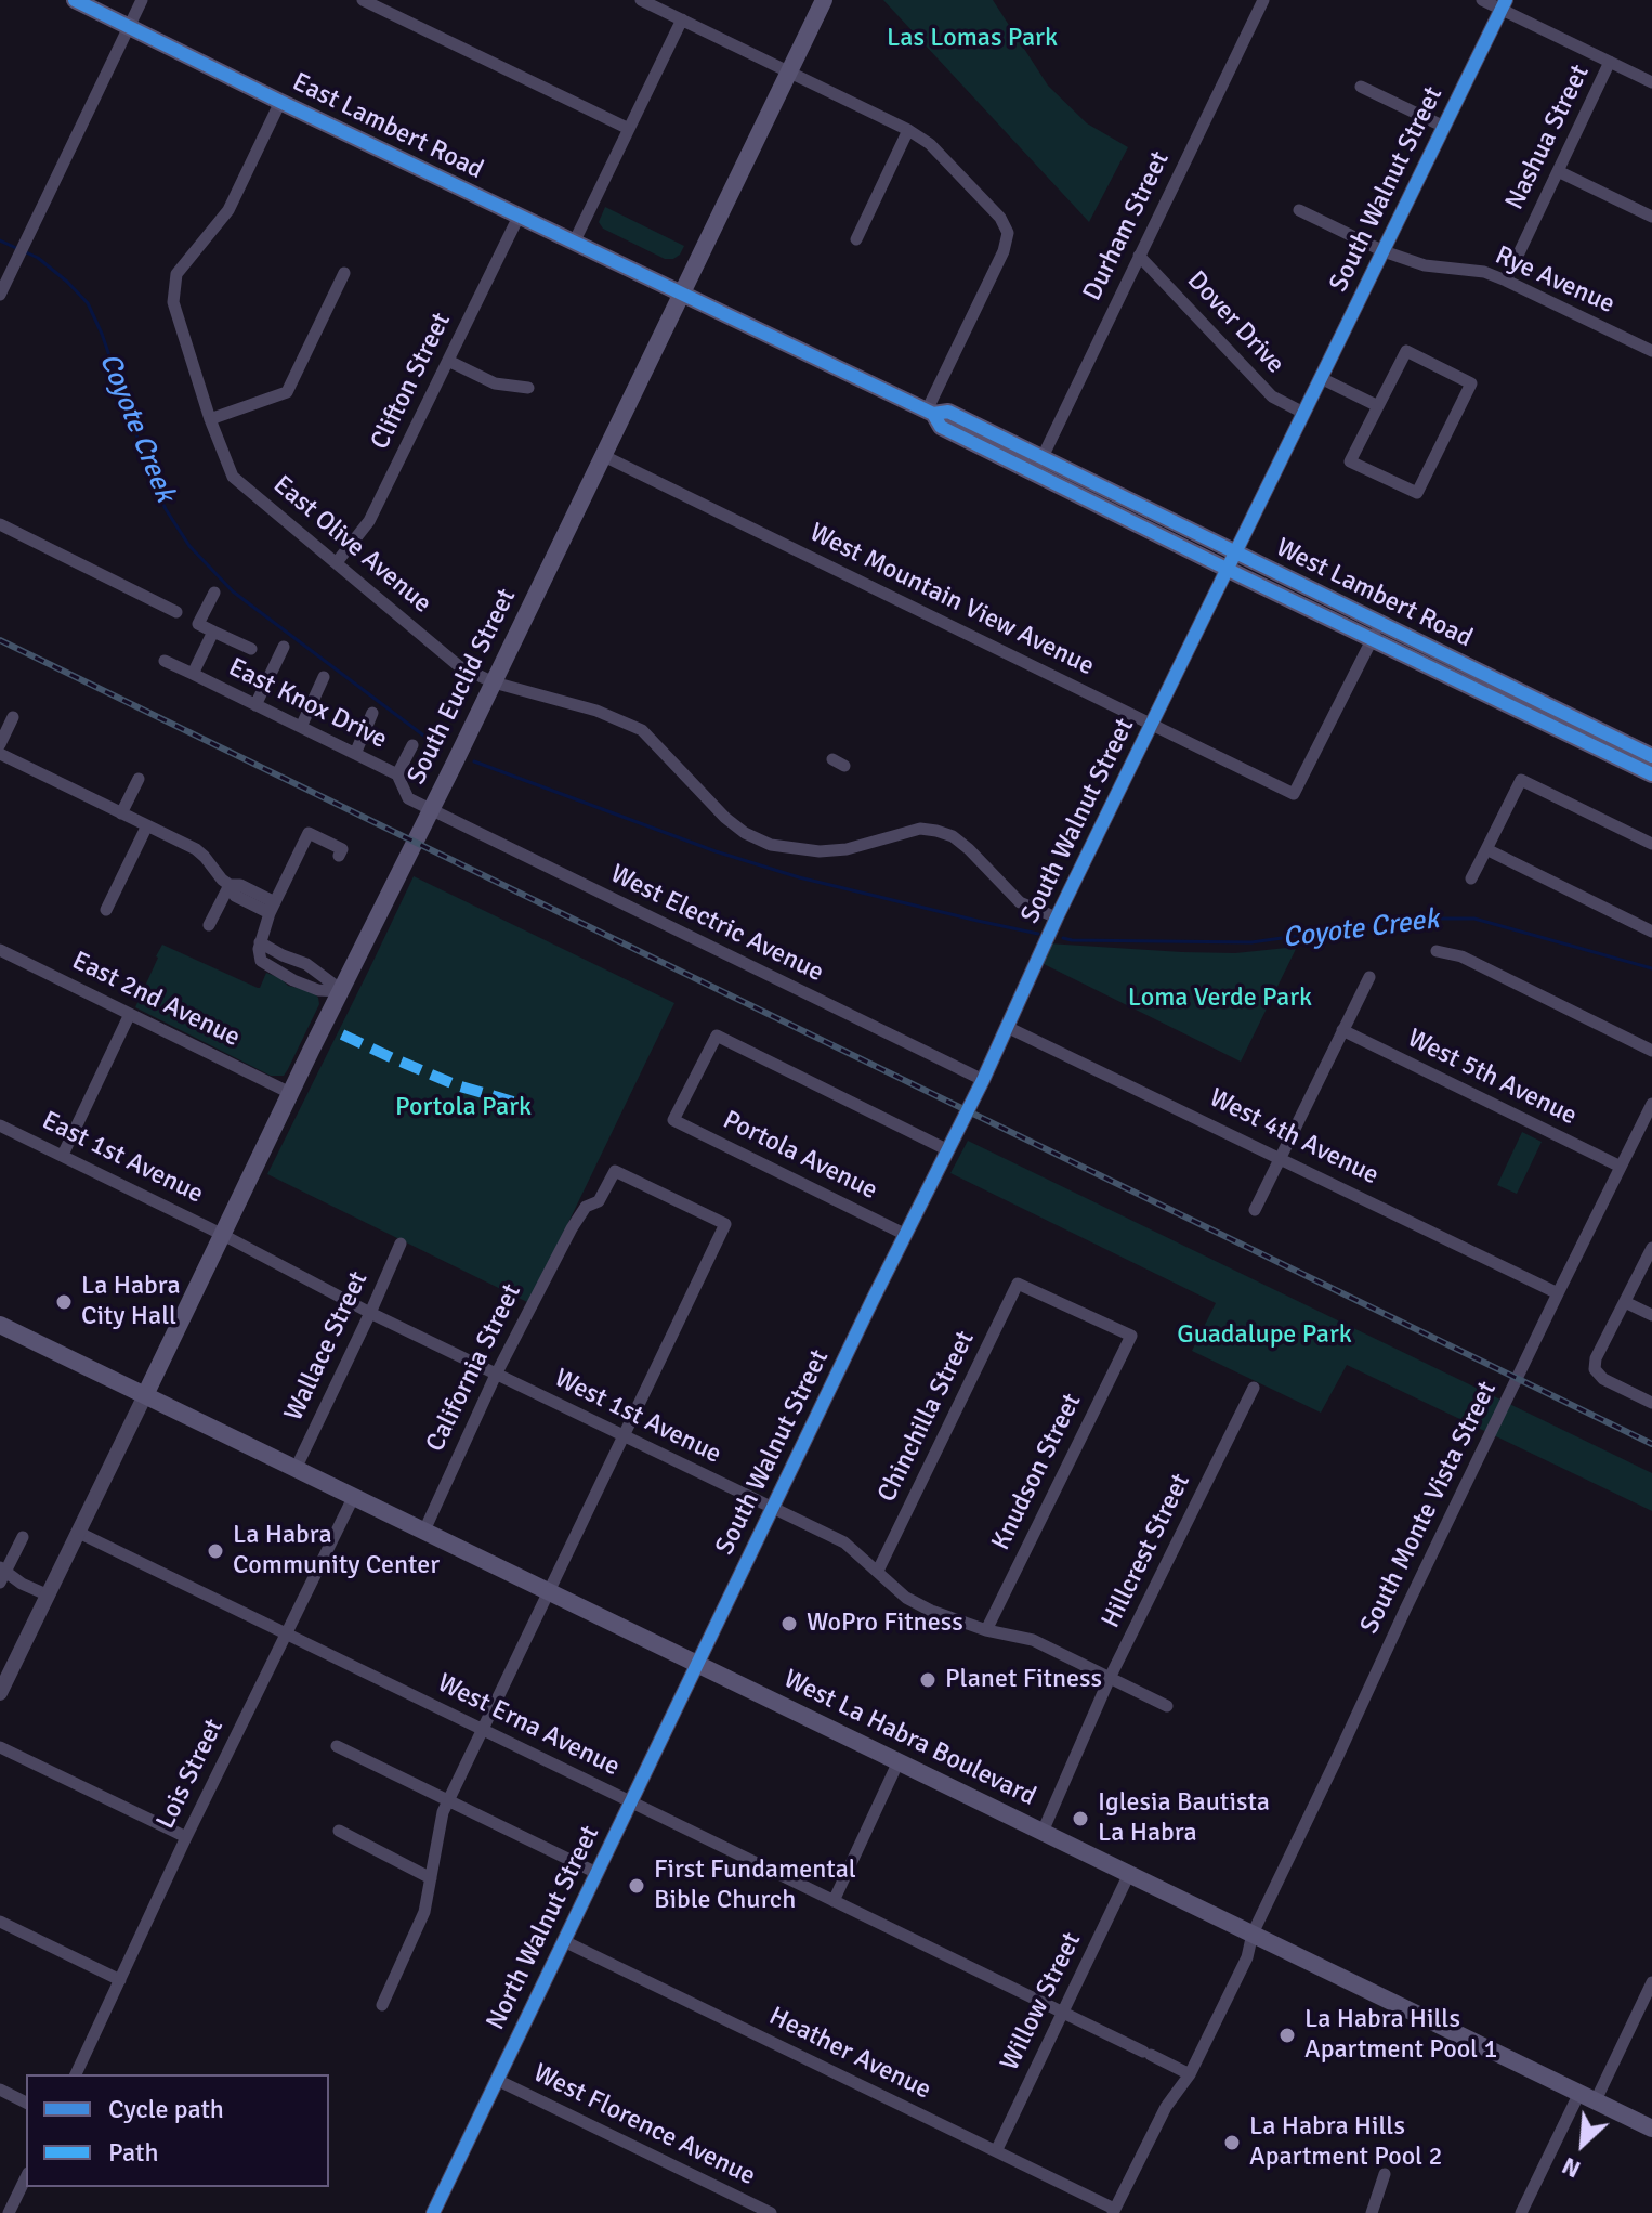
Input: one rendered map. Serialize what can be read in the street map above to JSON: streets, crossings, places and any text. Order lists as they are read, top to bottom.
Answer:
{
  "streets": {
    "main road": [
      "East Lambert Road",
      "West Lambert Road",
      "South Euclid Street",
      "West La Habra Boulevard"
    ],
    "street": [
      "Nashua Street",
      "South Walnut Street",
      "Durham Street",
      "Rye Avenue",
      "Dover Drive",
      "Clifton Street",
      "East Olive Avenue",
      "West Mountain View Avenue",
      "East Knox Drive",
      "West Electric Avenue",
      "East 2nd Avenue",
      "West 5th Avenue",
      "West 4th Avenue",
      "Portola Avenue",
      "East 1st Avenue",
      "Wallace Street",
      "California Street",
      "West 1st Avenue",
      "Chinchilla Street",
      "Knudson Street",
      "South Monte Vista Street",
      "Hillcrest Street",
      "West Erna Avenue",
      "Lois Street",
      "North Walnut Street",
      "Willow Street",
      "Heather Avenue",
      "West Florence Avenue"
    ]
  },
  "crossings": [
    ["East Lambert Road", "Clifton Street"],
    ["East Lambert Road", "East Olive Avenue"],
    ["East Lambert Road", "West Lambert Road"],
    ["East Lambert Road", "South Euclid Street"],
    ["Nashua Street", "Rye Avenue"],
    ["South Walnut Street", "Rye Avenue"],
    ["South Walnut Street", "Dover Drive"],
    ["South Walnut Street", "East Olive Avenue"],
    ["South Walnut Street", "West Lambert Road"],
    ["South Walnut Street", "West Mountain View Avenue"],
    ["South Walnut Street", "West Electric Avenue"],
    ["South Walnut Street", "West 4th Avenue"],
    ["South Walnut Street", "Portola Avenue"],
    ["South Walnut Street", "West 1st Avenue"],
    ["South Walnut Street", "West La Habra Boulevard"],
    ["South Walnut Street", "North Walnut Street"],
    ["Durham Street", "Dover Drive"],
    ["Durham Street", "West Lambert Road"],
    ["Clifton Street", "East Olive Avenue"],
    ["East Olive Avenue", "South Euclid Street"],
    ["West Lambert Road", "West Mountain View Avenue"],
    ["West Lambert Road", "South Euclid Street"],
    ["West Mountain View Avenue", "South Euclid Street"],
    ["South Euclid Street", "East Knox Drive"],
    ["South Euclid Street", "West Electric Avenue"],
    ["South Euclid Street", "East 2nd Avenue"],
    ["South Euclid Street", "East 1st Avenue"],
    ["South Euclid Street", "West 1st Avenue"],
    ["South Euclid Street", "West La Habra Boulevard"],
    ["East Knox Drive", "West Electric Avenue"],
    ["West 5th Avenue", "South Monte Vista Street"],
    ["West 4th Avenue", "South Monte Vista Street"],
    ["East 1st Avenue", "West 1st Avenue"],
    ["Wallace Street", "West 1st Avenue"],
    ["Wallace Street", "West La Habra Boulevard"],
    ["California Street", "West 1st Avenue"],
    ["California Street", "West La Habra Boulevard"],
    ["West 1st Avenue", "Chinchilla Street"],
    ["West 1st Avenue", "Knudson Street"],
    ["West 1st Avenue", "Hillcrest Street"],
    ["Chinchilla Street", "Knudson Street"],
    ["South Monte Vista Street", "West Erna Avenue"],
    ["South Monte Vista Street", "West La Habra Boulevard"],
    ["South Monte Vista Street", "Heather Avenue"],
    ["Hillcrest Street", "West La Habra Boulevard"],
    ["West Erna Avenue", "Lois Street"],
    ["West Erna Avenue", "North Walnut Street"],
    ["West Erna Avenue", "Willow Street"],
    ["West La Habra Boulevard", "Lois Street"],
    ["West La Habra Boulevard", "North Walnut Street"],
    ["West La Habra Boulevard", "Willow Street"],
    ["North Walnut Street", "Heather Avenue"],
    ["North Walnut Street", "West Florence Avenue"],
    ["Willow Street", "Heather Avenue"]
  ],
  "water": ["Coyote Creek"],
  "parks": [
    "Las Lomas Park",
    "Loma Verde Park",
    "Portola Park",
    "Guadalupe Park"
  ],
  "places": [
    "La Habra City Hall",
    "La Habra Community Center",
    "WoPro Fitness",
    "Planet Fitness",
    "Iglesia Bautista La Habra",
    "First Fundamental Bible Church",
    "La Habra Hills Apartment Pool 1",
    "La Habra Hills Apartment Pool 2"
  ],
  "legend": ["Cycle path", "Path"],
  "north": "bottom left"
}
